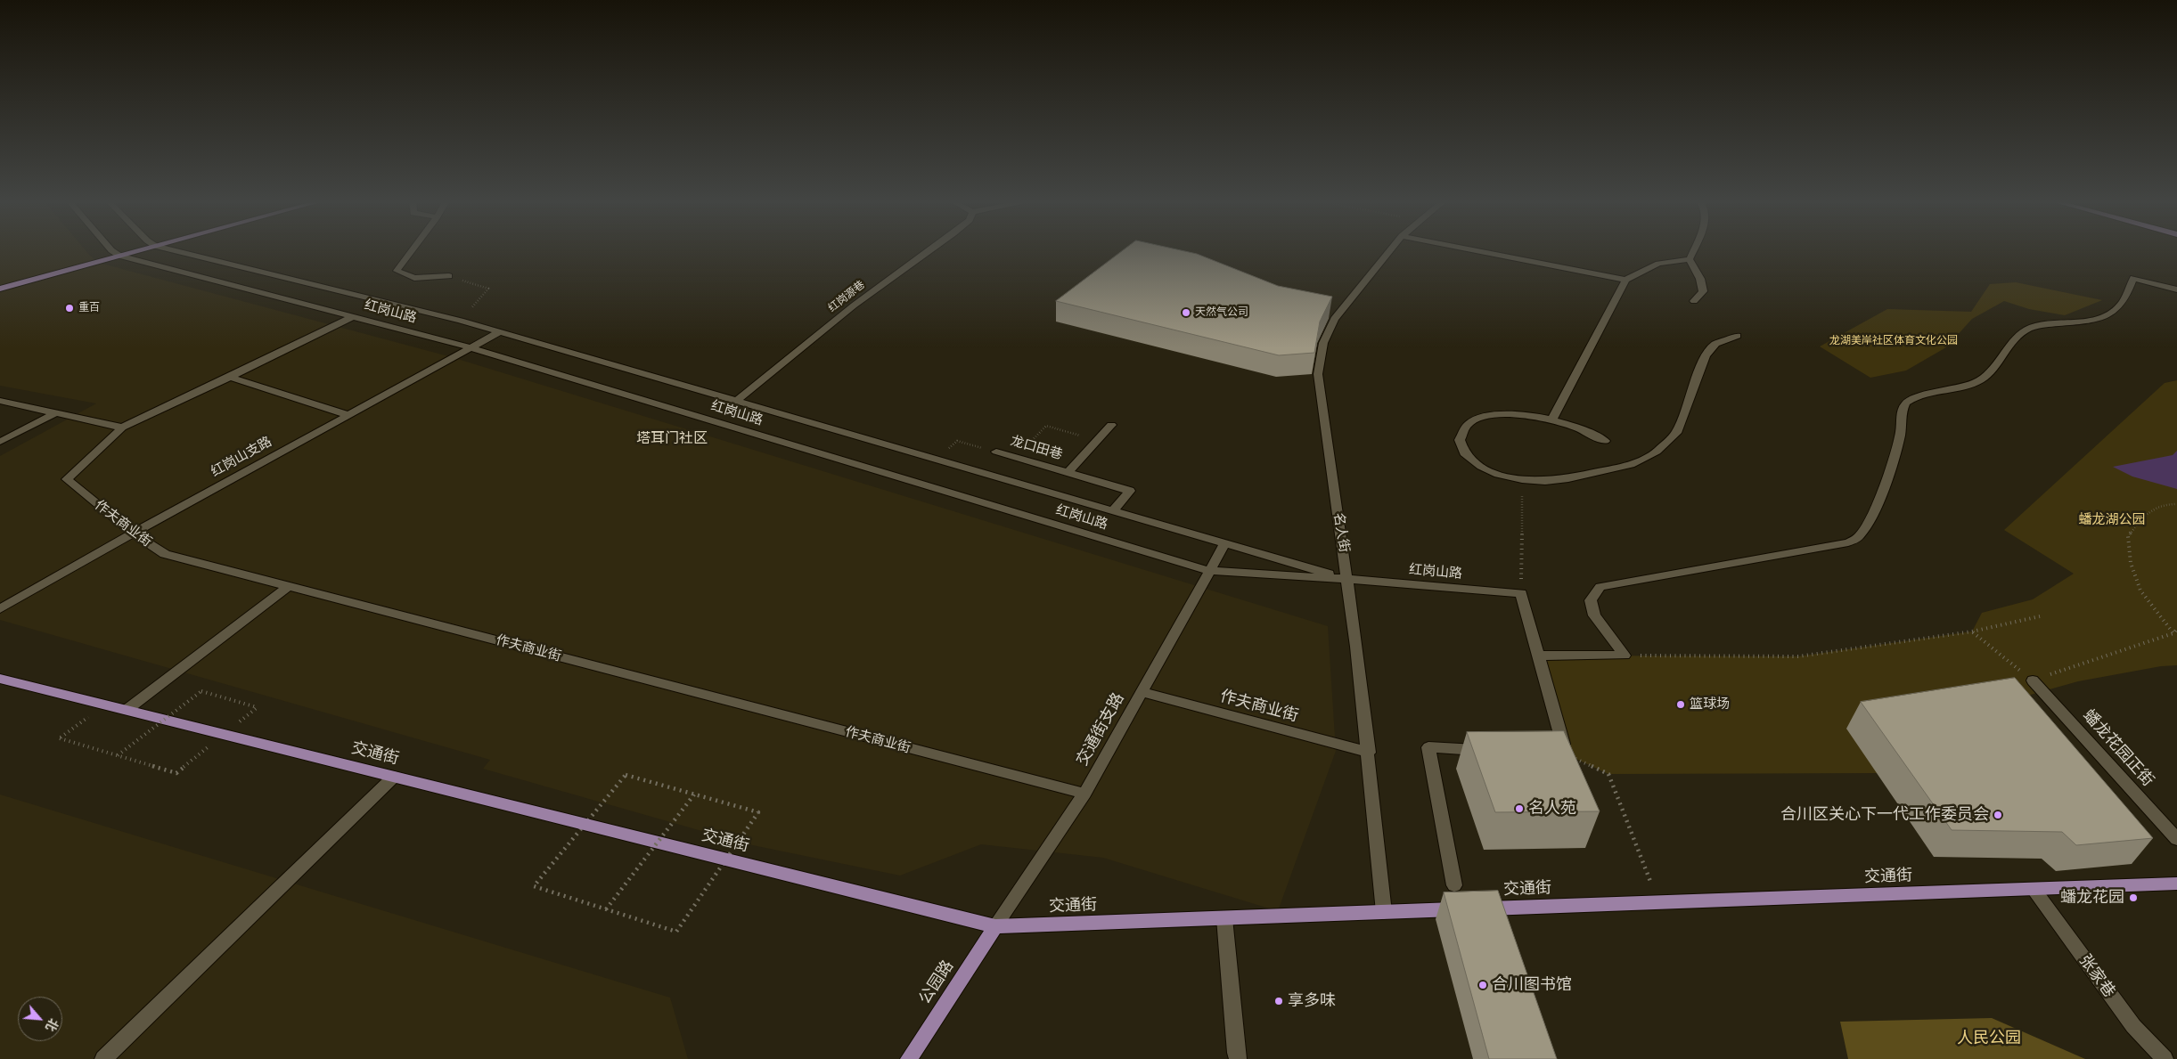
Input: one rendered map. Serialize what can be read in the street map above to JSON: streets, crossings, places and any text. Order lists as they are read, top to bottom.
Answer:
{
  "streets": {
    "main road": ["交通街", "公园路"],
    "street": [
      "红岗源巷",
      "红岗山路",
      "龙口田巷",
      "红岗山支路",
      "作夫商业街",
      "名人街",
      "交通街支路",
      "蟠龙花园正街",
      "张家巷"
    ]
  },
  "crossings": [
    ["红岗源巷", "红岗山路"],
    ["红岗山路", "龙口田巷"],
    ["红岗山路", "红岗山支路"],
    ["红岗山路", "作夫商业街"],
    ["红岗山路", "名人街"],
    ["红岗山路", "交通街支路"],
    ["红岗山支路", "作夫商业街"],
    ["作夫商业街", "名人街"],
    ["作夫商业街", "交通街支路"],
    ["名人街", "交通街"],
    ["交通街支路", "交通街"],
    ["交通街支路", "公园路"],
    ["交通街", "张家巷"],
    ["交通街", "公园路"]
  ],
  "districts": ["塔耳门社区"],
  "parks": ["龙湖美岸社区体育文化公园", "蟠龙湖公园", "人民公园"],
  "places": [
    "重百",
    "天然气公司",
    "篮球场",
    "名人苑",
    "合川区关心下一代工作委员会",
    "蟠龙花园",
    "合川图书馆",
    "享多味"
  ],
  "north": "bottom right"
}
